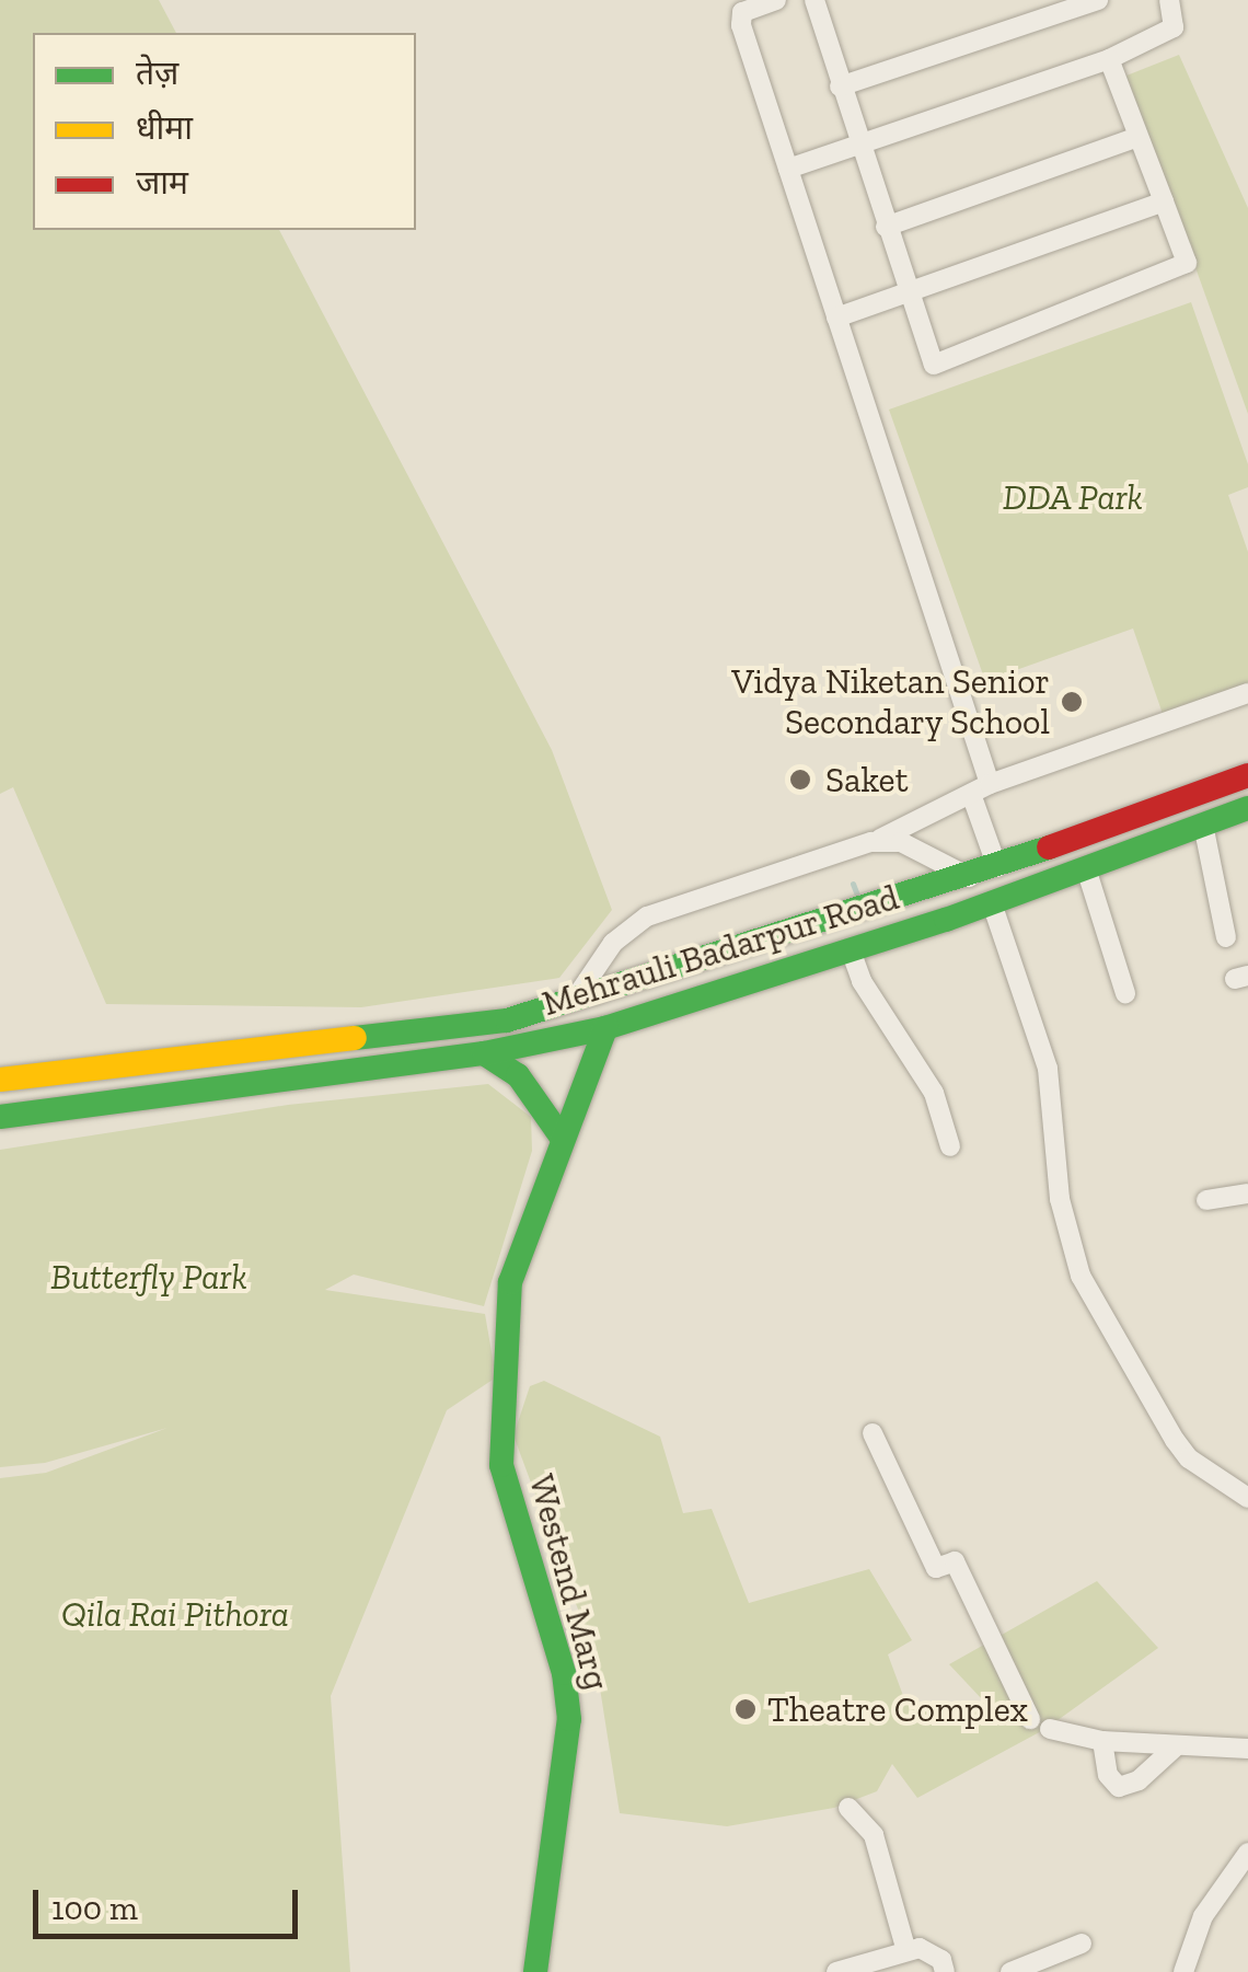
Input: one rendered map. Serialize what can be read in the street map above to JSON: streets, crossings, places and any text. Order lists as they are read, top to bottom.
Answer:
{
  "streets": {
    "main road": ["Mehrauli Badarpur Road", "Westend Marg"]
  },
  "crossings": [
    ["Mehrauli Badarpur Road", "Westend Marg"]
  ],
  "parks": ["DDA Park", "Butterfly Park", "Qila Rai Pithora"],
  "places": ["Vidya Niketan Senior Secondary School", "Saket", "Theatre Complex"],
  "legend": ["तेज़", "धीमा", "जाम"],
  "scale_bar": "100 m"
}
